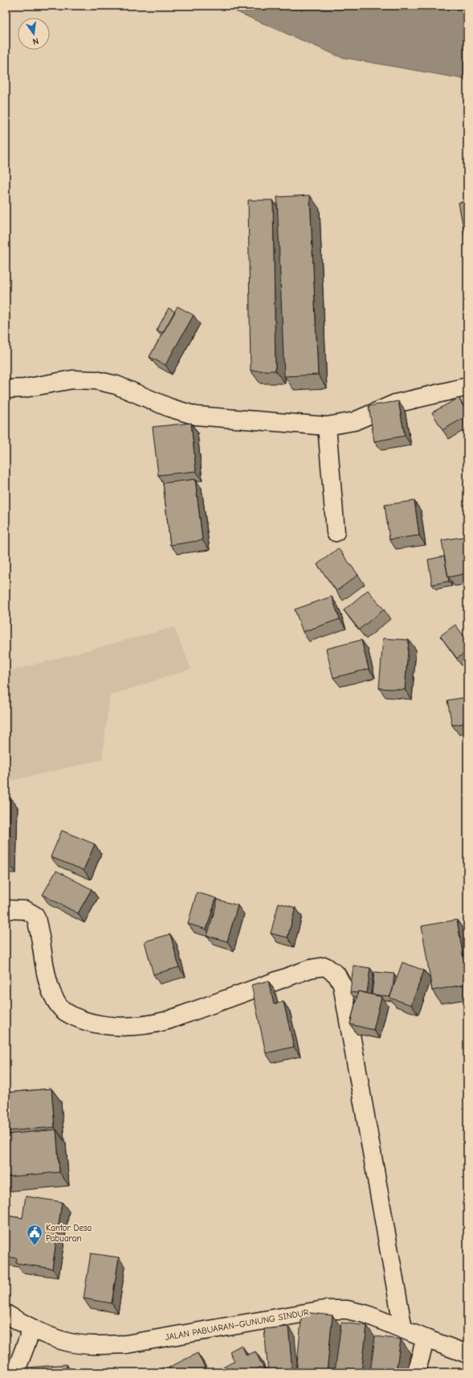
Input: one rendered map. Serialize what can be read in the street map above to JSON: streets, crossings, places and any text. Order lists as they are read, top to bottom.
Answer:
{
  "streets": {
    "street": ["JALAN PABUARAN–GUNUNG SINDUR"]
  },
  "places": {
    "public building": ["Kantor Desa Pabuaran"]
  },
  "north": "bottom"
}
